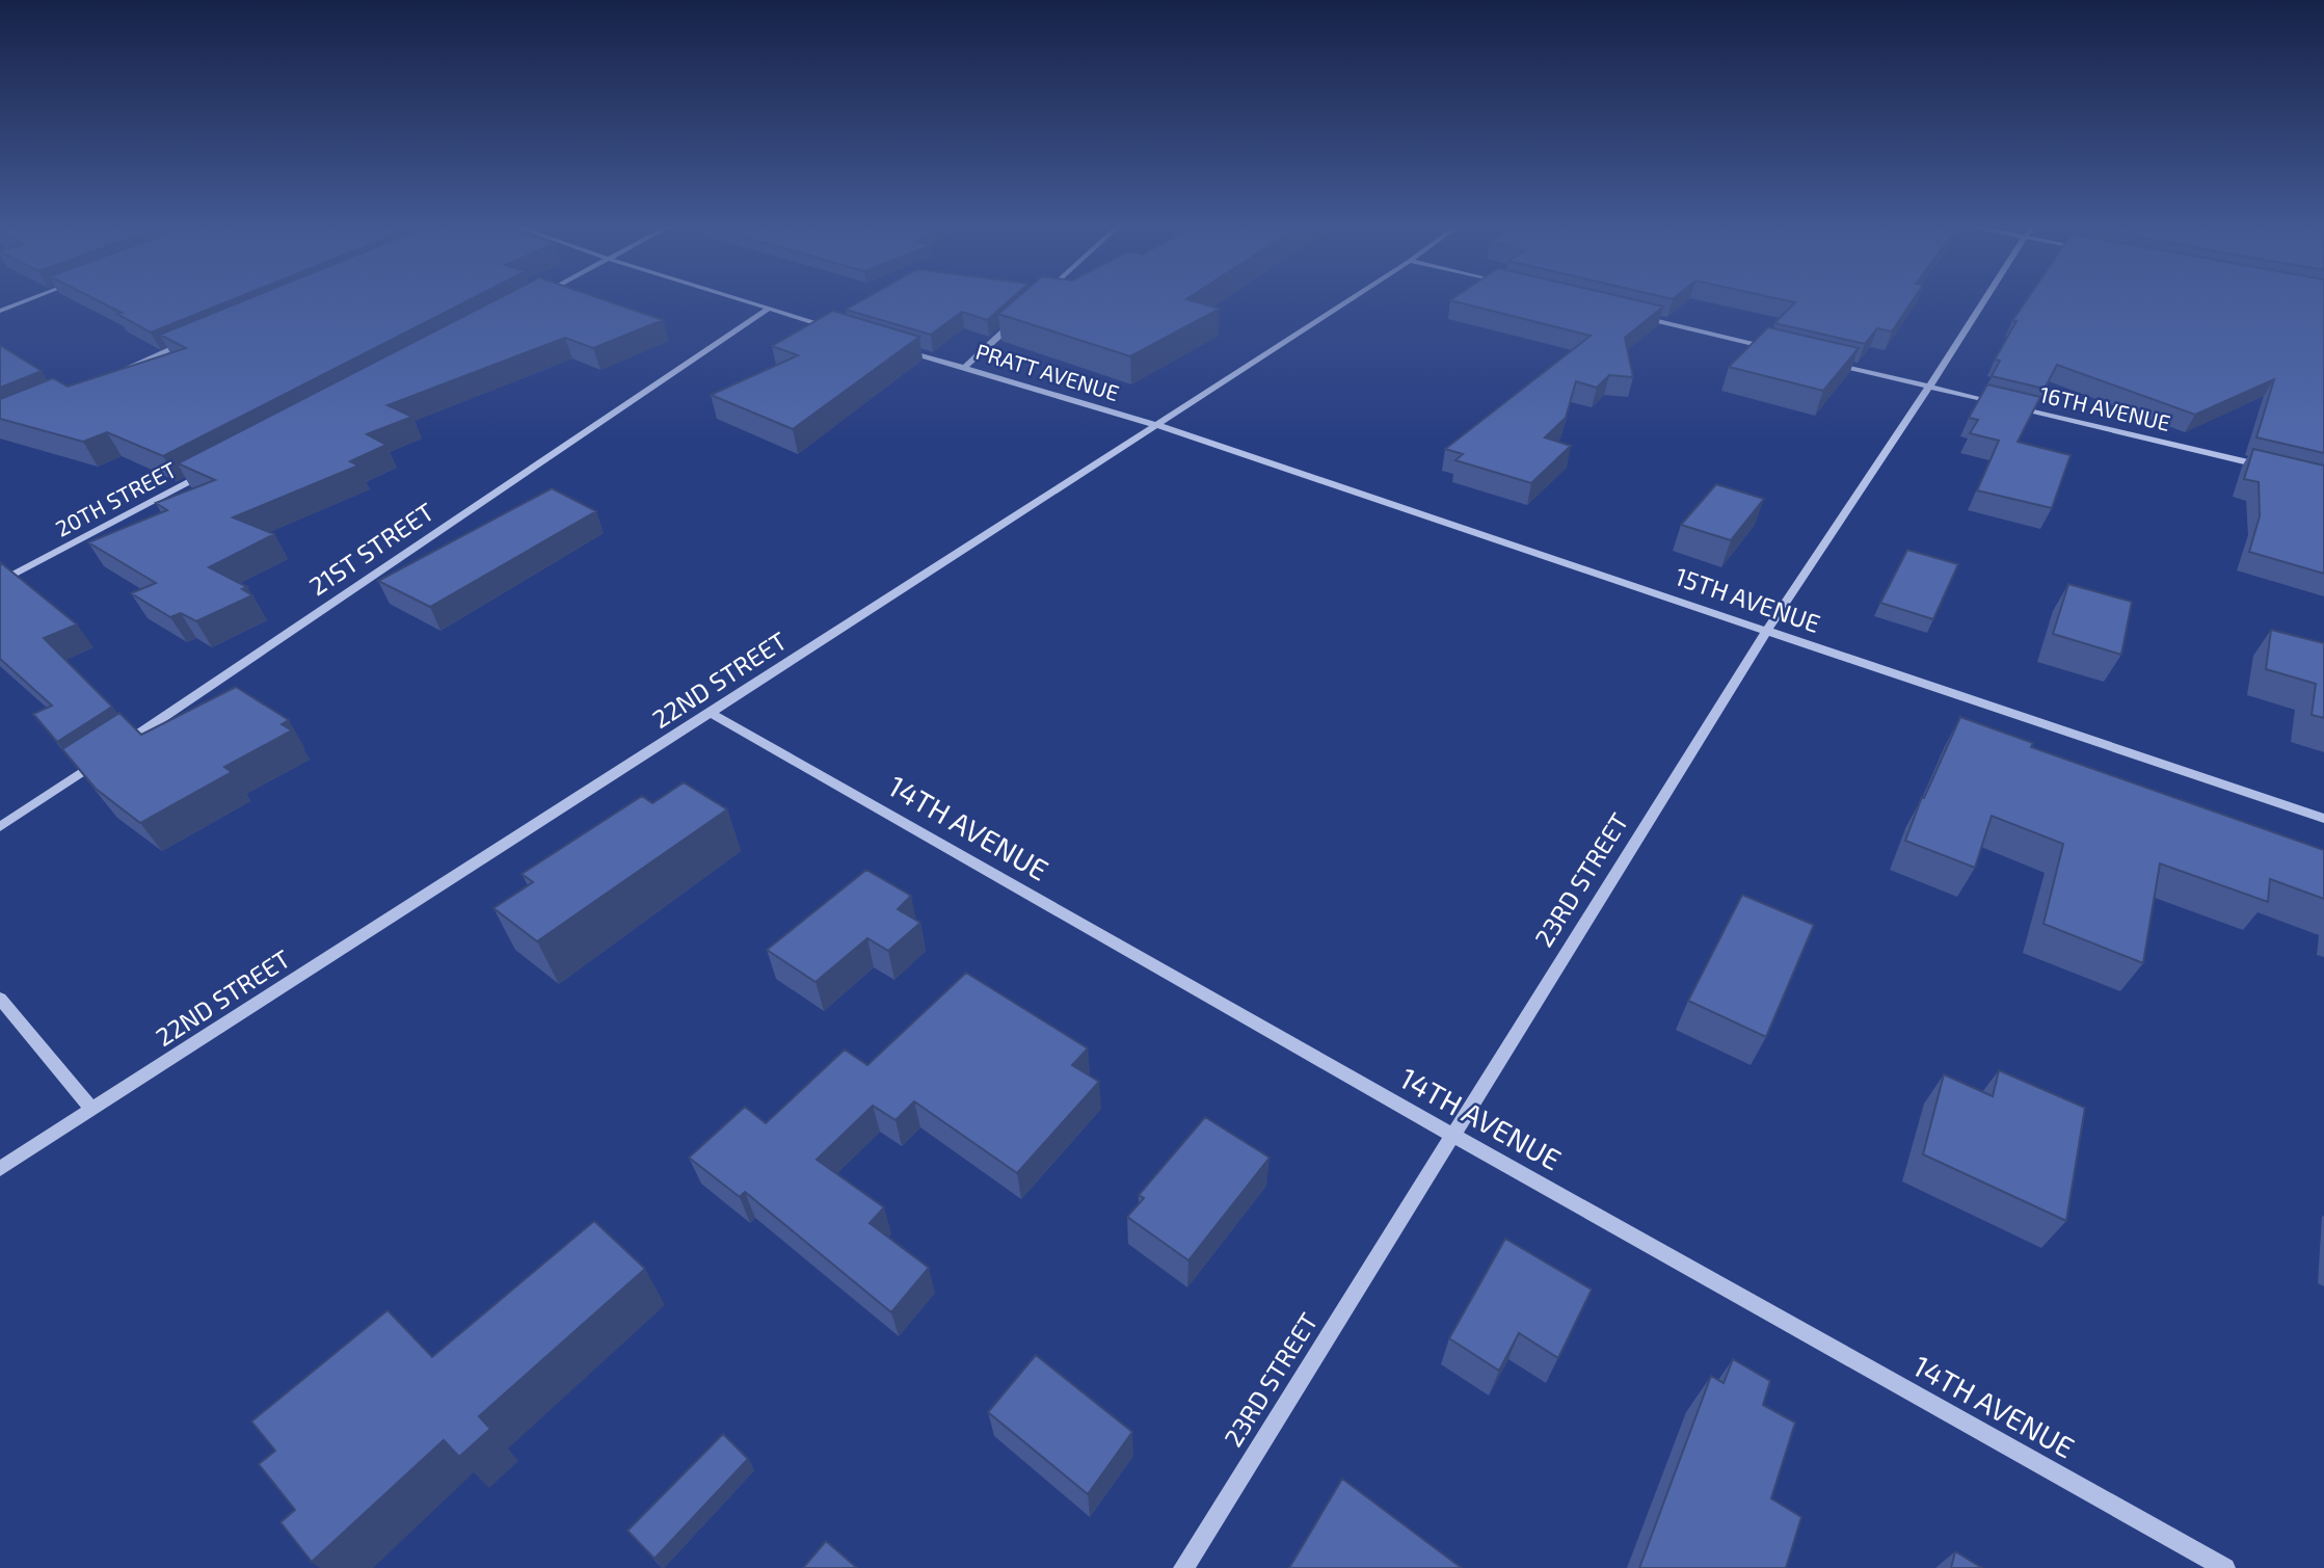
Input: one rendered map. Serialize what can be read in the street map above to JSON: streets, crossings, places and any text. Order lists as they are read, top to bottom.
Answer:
{
  "streets": {
    "street": [
      "PRATT AVENUE",
      "16TH AVENUE",
      "20TH STREET",
      "21ST STREET",
      "15TH AVENUE",
      "22ND STREET",
      "14TH AVENUE",
      "23RD STREET"
    ]
  },
  "crossings": [
    ["PRATT AVENUE", "15TH AVENUE"],
    ["PRATT AVENUE", "22ND STREET"],
    ["16TH AVENUE", "23RD STREET"],
    ["15TH AVENUE", "22ND STREET"],
    ["15TH AVENUE", "23RD STREET"],
    ["22ND STREET", "14TH AVENUE"],
    ["14TH AVENUE", "23RD STREET"]
  ]
}
